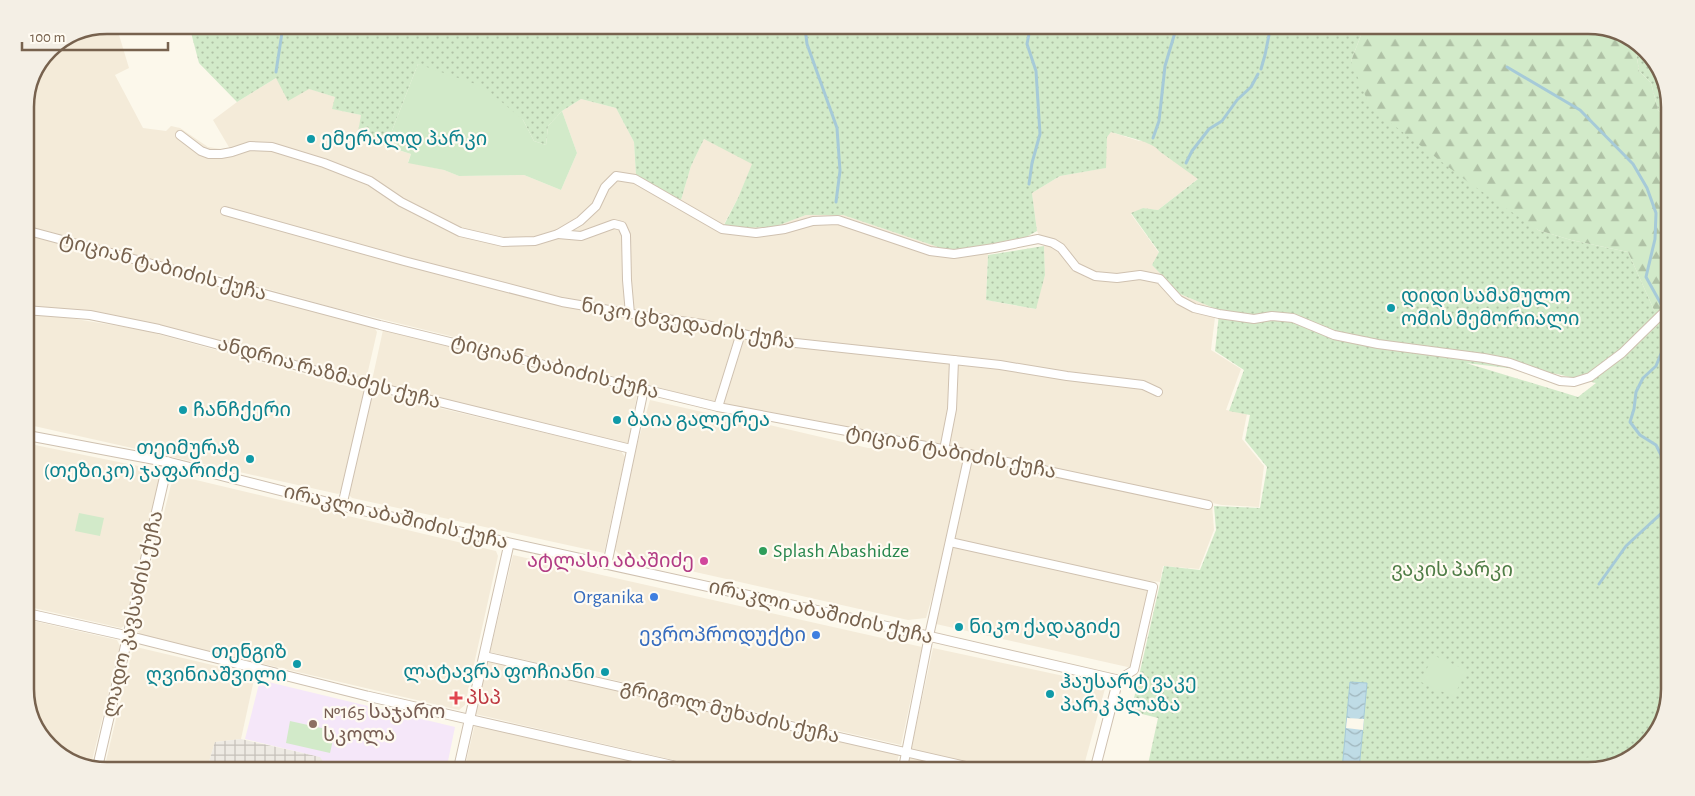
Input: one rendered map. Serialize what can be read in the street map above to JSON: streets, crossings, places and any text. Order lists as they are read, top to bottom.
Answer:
{
  "streets": {
    "street": [
      "ტიციან ტაბიძის ქუჩა",
      "ნიკო ცხვედაძის ქუჩა",
      "ანდრია რაზმაძეს ქუჩა",
      "ირაკლი აბაშიძის ქუჩა",
      "ლადო კავსაძის ქუჩა",
      "გრიგოლ მუხაძის ქუჩა"
    ]
  },
  "crossings": [
    ["ირაკლი აბაშიძის ქუჩა", "ლადო კავსაძის ქუჩა"]
  ],
  "parks": ["ვაკის პარკი"],
  "places": {
    "other": [
      "ემერალდ პარკი",
      "დიდი სამამულო ომის მემორიალი",
      "ჩანჩქერი",
      "ბაია გალერეა",
      "თეიმურაზ (თეზიკო) ჯაფარიძე",
      "Splash Abashidze",
      "ატლასი აბაშიძე",
      "Organika",
      "ნიკო ქადაგიძე",
      "ევროპროდუქტი",
      "თენგიზ ღვინიაშვილი",
      "ლატავრა ფოჩიანი",
      "ჰაუსარტ ვაკე პარკ პლაზა",
      "№165 საჯარო სკოლა"
    ],
    "health": ["პსპ"]
  },
  "scale_bar": "100 m"
}
